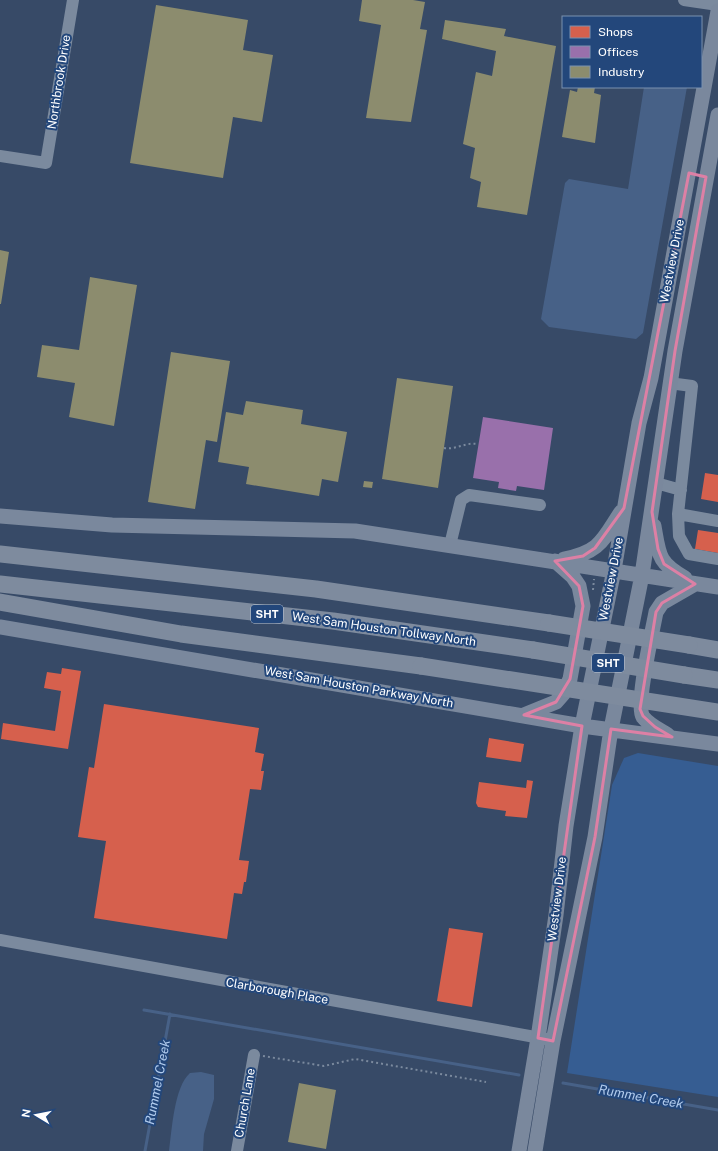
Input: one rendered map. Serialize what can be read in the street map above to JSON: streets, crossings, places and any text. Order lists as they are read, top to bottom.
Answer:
{
  "streets": {
    "highway": ["SHT", "West Sam Houston Tollway North"],
    "main road": ["Westview Drive", "West Sam Houston Parkway North"],
    "street": ["Northbrook Drive", "Clarborough Place", "Church Lane"]
  },
  "crossings": [
    ["Westview Drive", "West Sam Houston Parkway North"],
    ["Westview Drive", "Clarborough Place"]
  ],
  "water": ["Rummel Creek"],
  "legend": ["Shops", "Offices", "Industry"],
  "north": "left"
}
